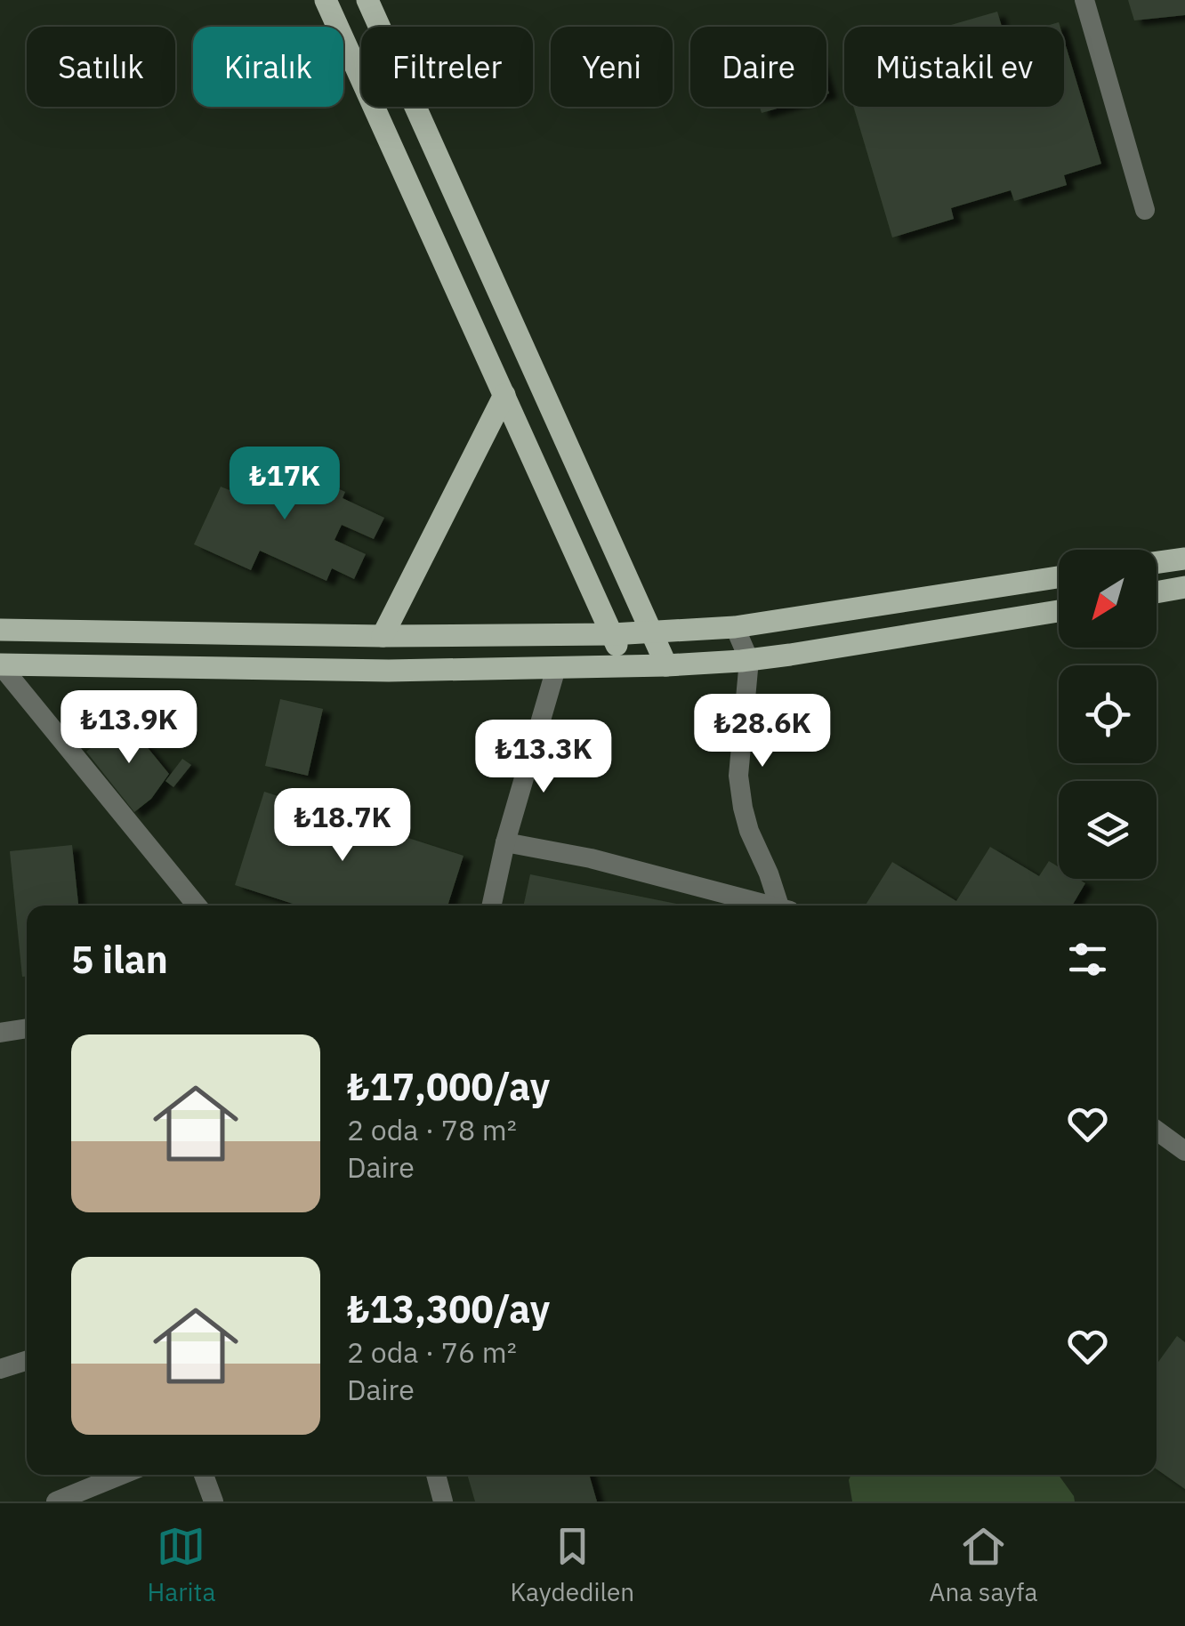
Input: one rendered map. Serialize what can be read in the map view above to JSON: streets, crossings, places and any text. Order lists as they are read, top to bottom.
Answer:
{
  "north": "bottom left",
  "page": {
    "chip": [
      "Satılık",
      "Kiralık",
      "Filtreler",
      "Yeni",
      "Daire",
      "Müstakil ev"
    ],
    "price": [
      "₺17K",
      "₺13.9K",
      "₺28.6K",
      "₺13.3K",
      "₺18.7K"
    ],
    "heading": "5 ilan",
    "list": [
      {
        "name": "₺17,000/ay",
        "note": "2 oda · 78 m² · Daire"
      },
      {
        "name": "₺13,300/ay",
        "note": "2 oda · 76 m² · Daire"
      }
    ],
    "tabs": ["Harita", "Kaydedilen", "Ana sayfa"]
  }
}
